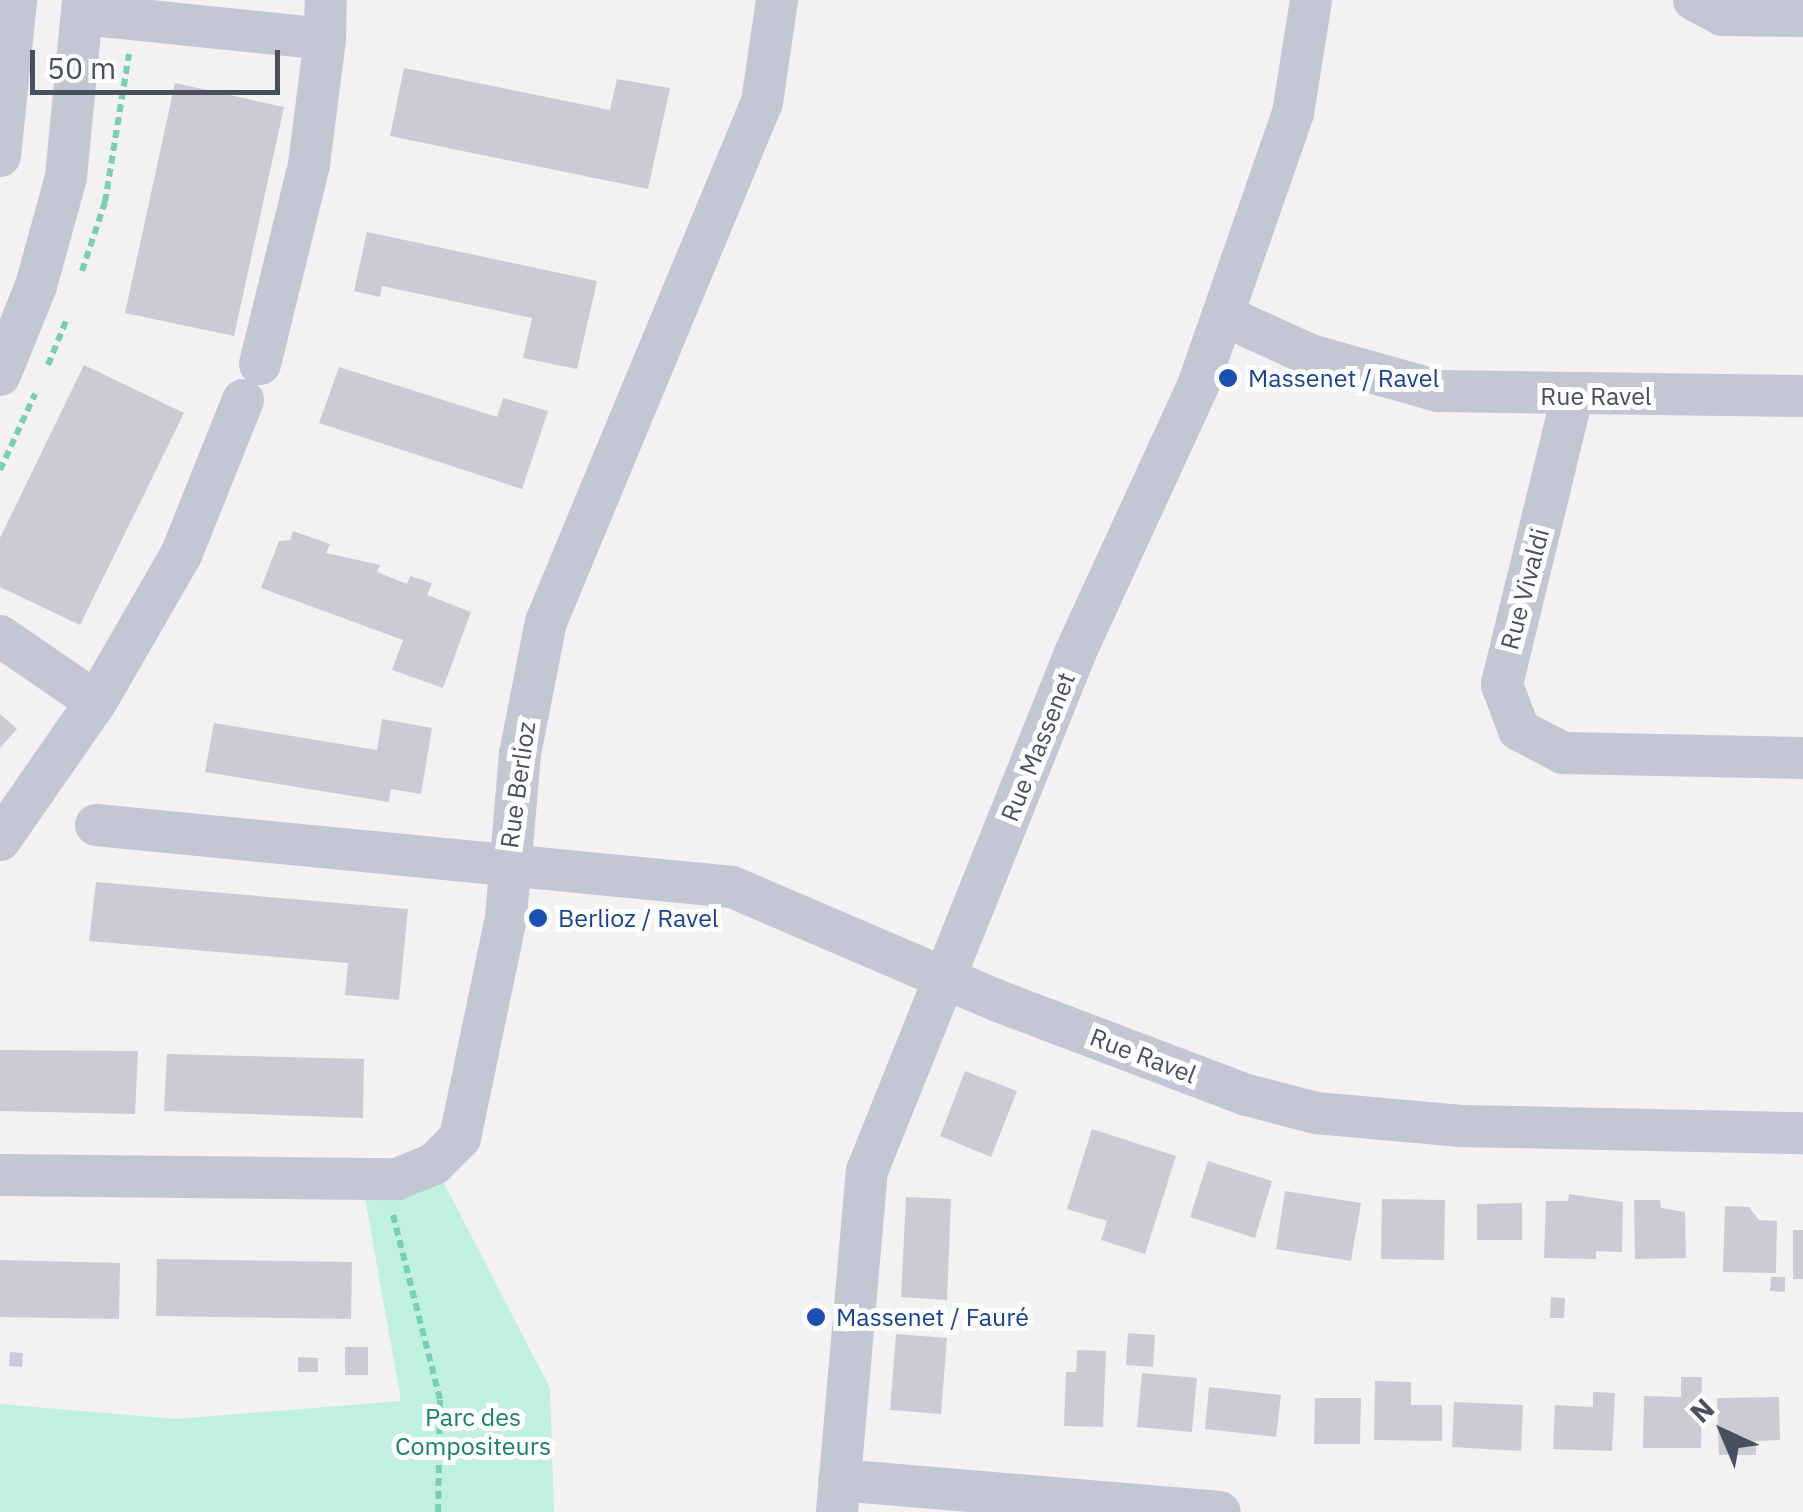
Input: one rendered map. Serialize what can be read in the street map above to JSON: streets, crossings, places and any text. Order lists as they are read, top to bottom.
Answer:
{
  "streets": {
    "street": [
      "Rue Ravel",
      "Rue Vivaldi",
      "Rue Massenet",
      "Rue Berlioz"
    ]
  },
  "crossings": [
    ["Rue Ravel", "Rue Vivaldi"],
    ["Rue Ravel", "Rue Massenet"],
    ["Rue Ravel", "Rue Berlioz"]
  ],
  "parks": ["Parc des Compositeurs"],
  "places": ["Massenet / Ravel", "Berlioz / Ravel", "Massenet / Fauré"],
  "scale_bar": "50 m",
  "north": "top left"
}
